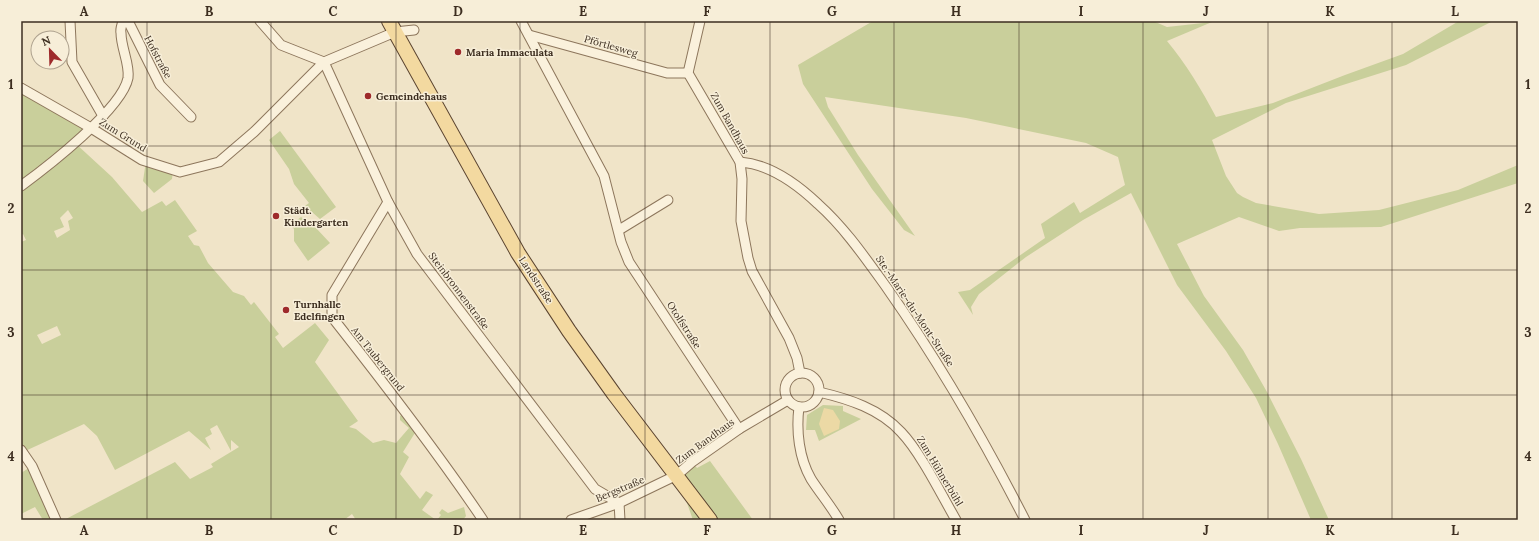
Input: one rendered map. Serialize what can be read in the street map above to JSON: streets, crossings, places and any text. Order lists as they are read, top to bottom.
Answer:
{
  "streets": {
    "main road": ["Landstraße"],
    "street": [
      "Pförtlesweg",
      "Hofstraße",
      "Zum Bandhaus",
      "Zum Grund",
      "Steinbronnenstraße",
      "Ste.-Marie-du-Mont-Straße",
      "Otolfstraße",
      "Am Taubergrund",
      "Zum Hühnerbühl",
      "Bergstraße"
    ]
  },
  "crossings": [
    ["Pförtlesweg", "Zum Bandhaus"],
    ["Pförtlesweg", "Otolfstraße"],
    ["Zum Bandhaus", "Landstraße"],
    ["Zum Bandhaus", "Ste.-Marie-du-Mont-Straße"],
    ["Zum Bandhaus", "Otolfstraße"],
    ["Zum Bandhaus", "Zum Hühnerbühl"],
    ["Zum Bandhaus", "Bergstraße"],
    ["Zum Grund", "Steinbronnenstraße"],
    ["Landstraße", "Bergstraße"],
    ["Steinbronnenstraße", "Am Taubergrund"],
    ["Steinbronnenstraße", "Bergstraße"]
  ],
  "places": [
    "Maria Immaculata",
    "Gemeindehaus",
    "Städt. Kindergarten",
    "Turnhalle Edelfingen"
  ],
  "north": "top left",
  "grid": {
    "columns": [
      "A",
      "B",
      "C",
      "D",
      "E",
      "F",
      "G",
      "H",
      "I",
      "J",
      "K",
      "L"
    ],
    "rows": [
      "1",
      "2",
      "3",
      "4"
    ]
  }
}
